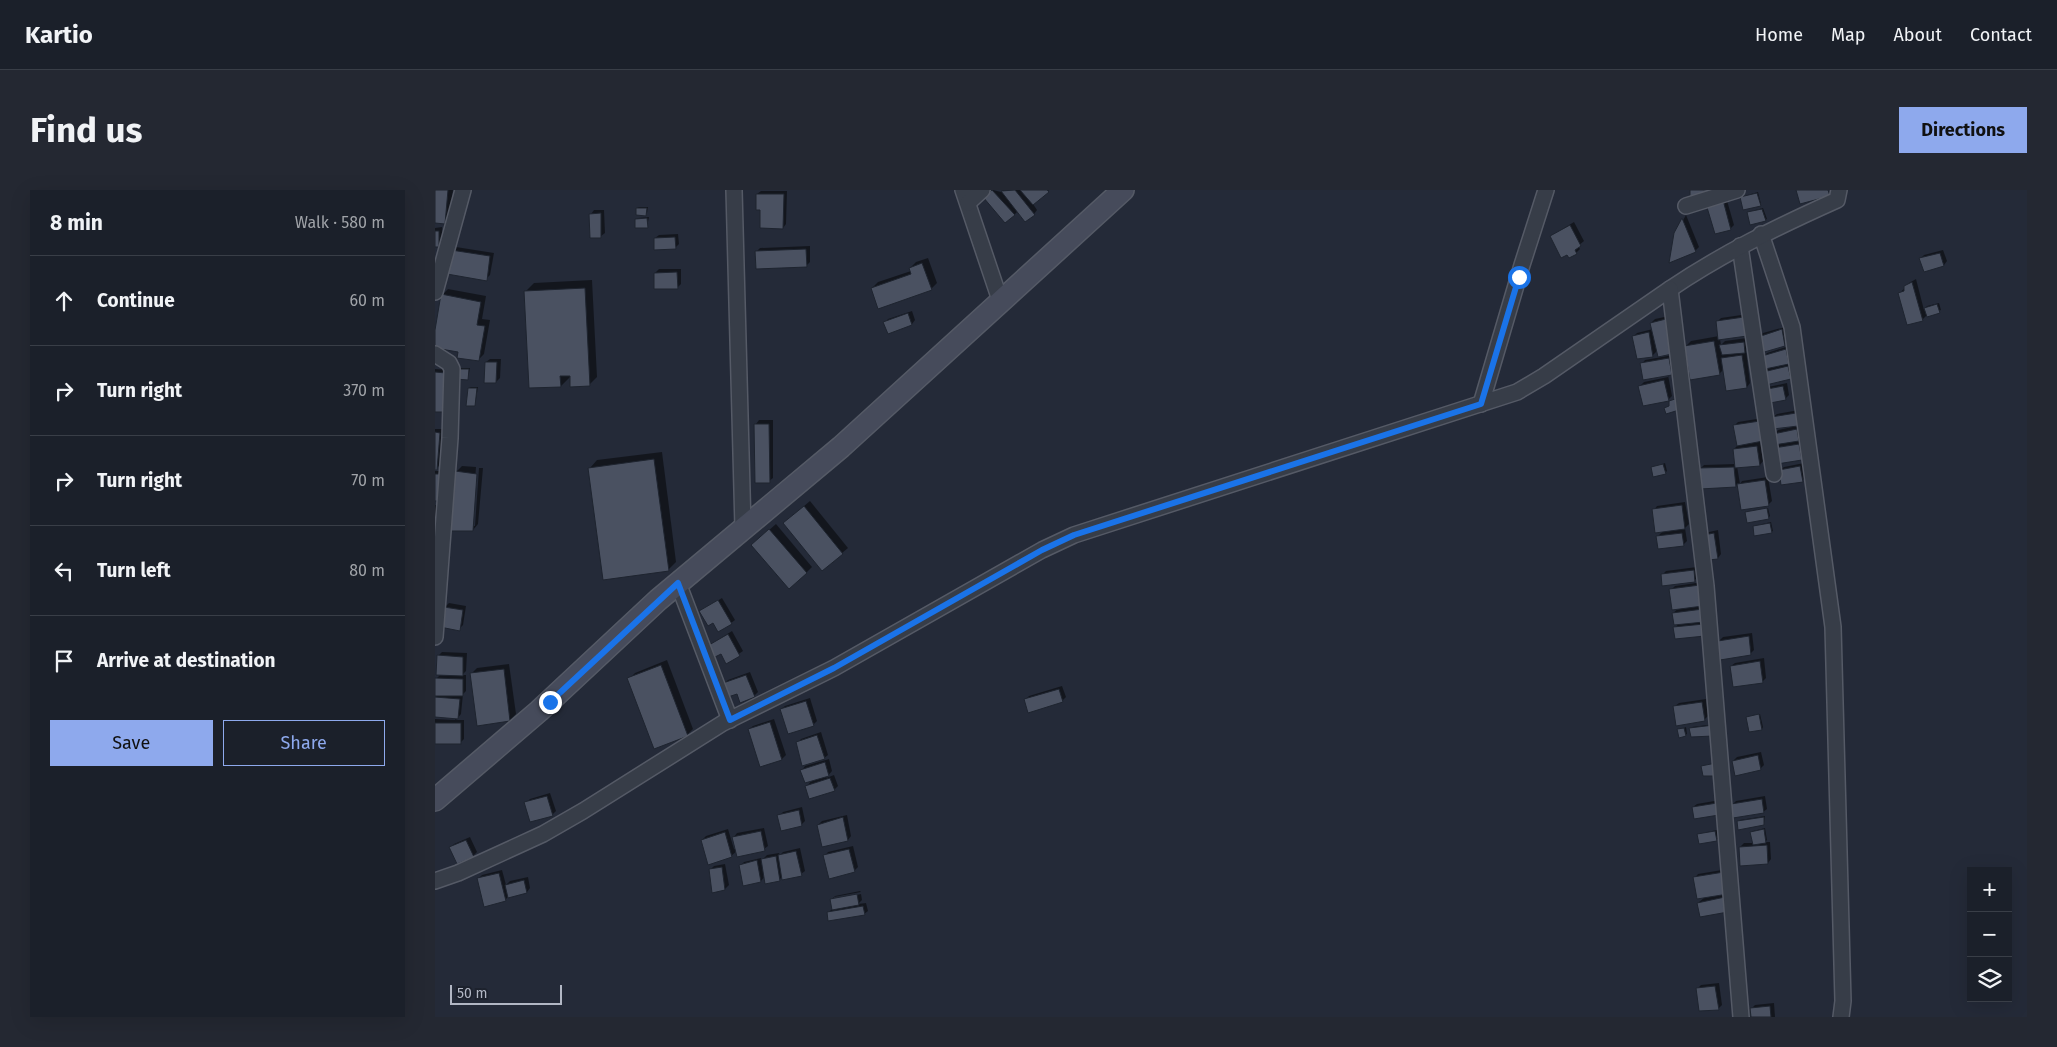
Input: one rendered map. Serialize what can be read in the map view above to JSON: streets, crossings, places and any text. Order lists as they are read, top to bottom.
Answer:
{
  "scale_bar": "50 m",
  "page": {
    "header": "Kartio",
    "nav": [
      "Home",
      "Map",
      "About",
      "Contact"
    ],
    "buttons": [
      "Directions",
      ["Save", "Share"]
    ],
    "title": "Find us",
    "heading": ["8 min", "Walk · 580 m"],
    "list": [
      ["Continue", "60 m"],
      ["Turn right", "370 m"],
      ["Turn right", "70 m"],
      ["Turn left", "80 m"],
      "Arrive at destination"
    ],
    "map_buttons": ["+", "−"],
    "scale": "50 m"
  }
}
